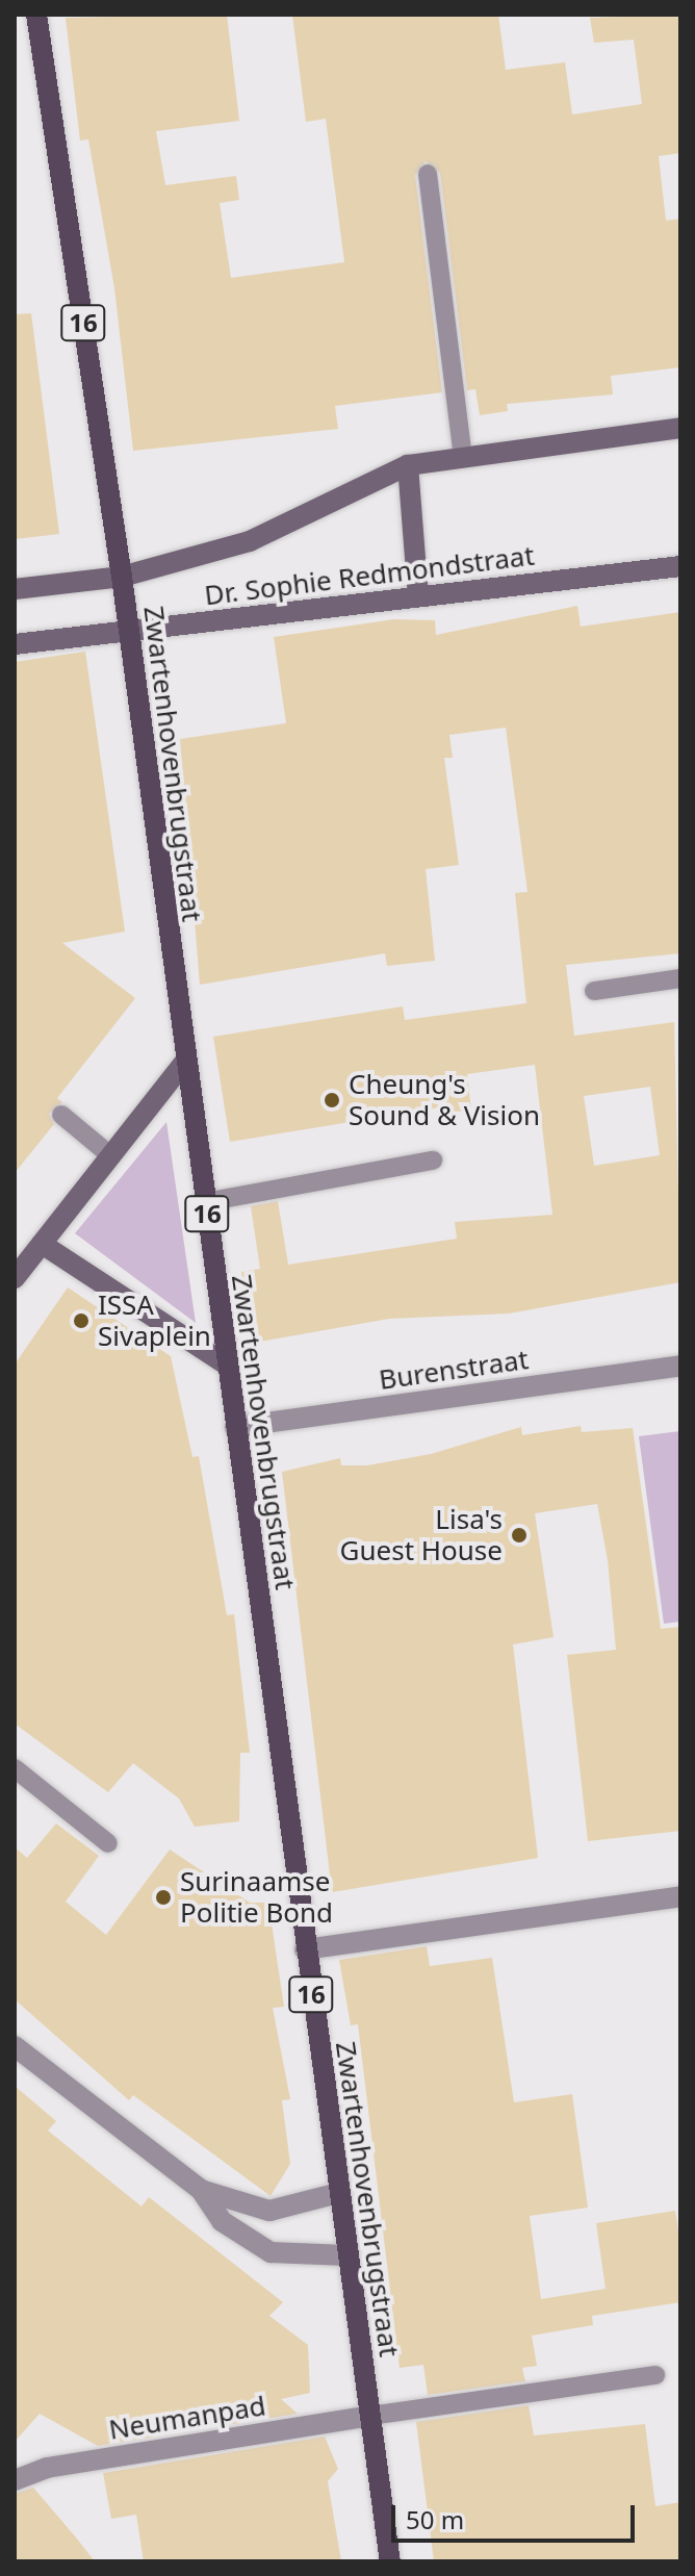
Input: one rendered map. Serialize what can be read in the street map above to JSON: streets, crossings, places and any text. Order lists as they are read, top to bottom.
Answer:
{
  "streets": {
    "main road": ["16", "Zwartenhovenbrugstraat"],
    "street": ["Dr. Sophie Redmondstraat", "Burenstraat", "Neumanpad"]
  },
  "crossings": [
    ["Dr. Sophie Redmondstraat", "Zwartenhovenbrugstraat"],
    ["Zwartenhovenbrugstraat", "Burenstraat"],
    ["Zwartenhovenbrugstraat", "Neumanpad"]
  ],
  "places": [
    "Cheung's Sound & Vision",
    "ISSA Sivaplein",
    "Lisa's Guest House",
    "Surinaamse Politie Bond"
  ],
  "scale_bar": "50 m"
}
